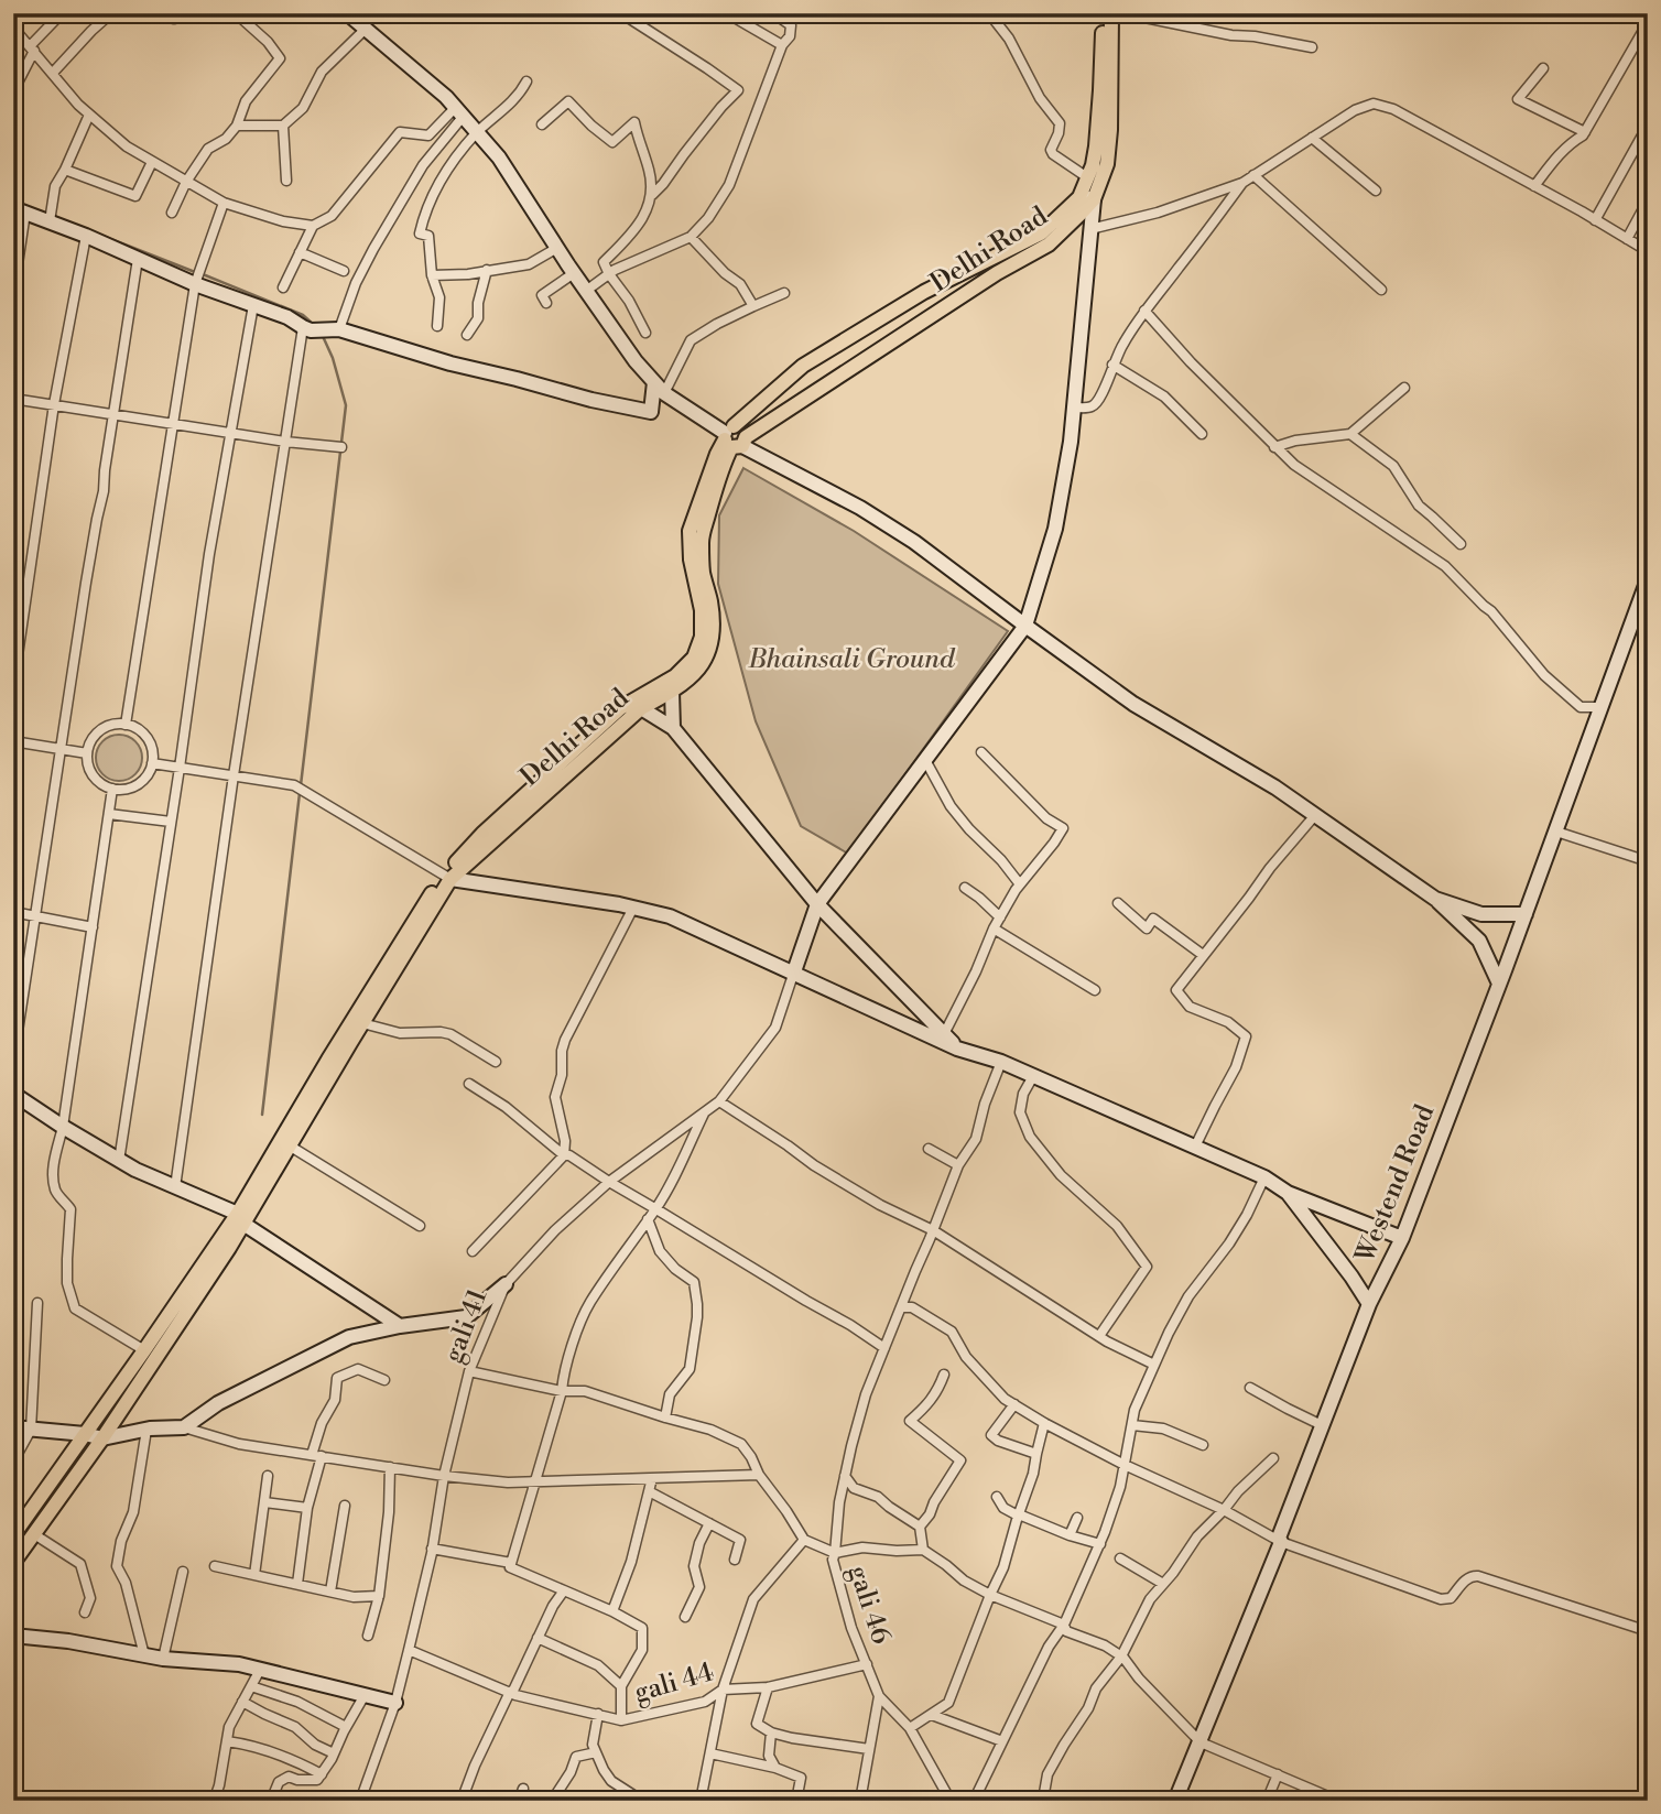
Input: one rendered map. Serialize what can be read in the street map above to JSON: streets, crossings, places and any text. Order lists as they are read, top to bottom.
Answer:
{
  "streets": {
    "main road": ["Delhi Road"],
    "street": [
      "Westend Road",
      "gali 41",
      "gali 46",
      "gali 44"
    ]
  },
  "crossings": [
    ["gali 41", "gali 44"],
    ["gali 46", "gali 44"]
  ],
  "parks": ["Bhainsali Ground"]
}
